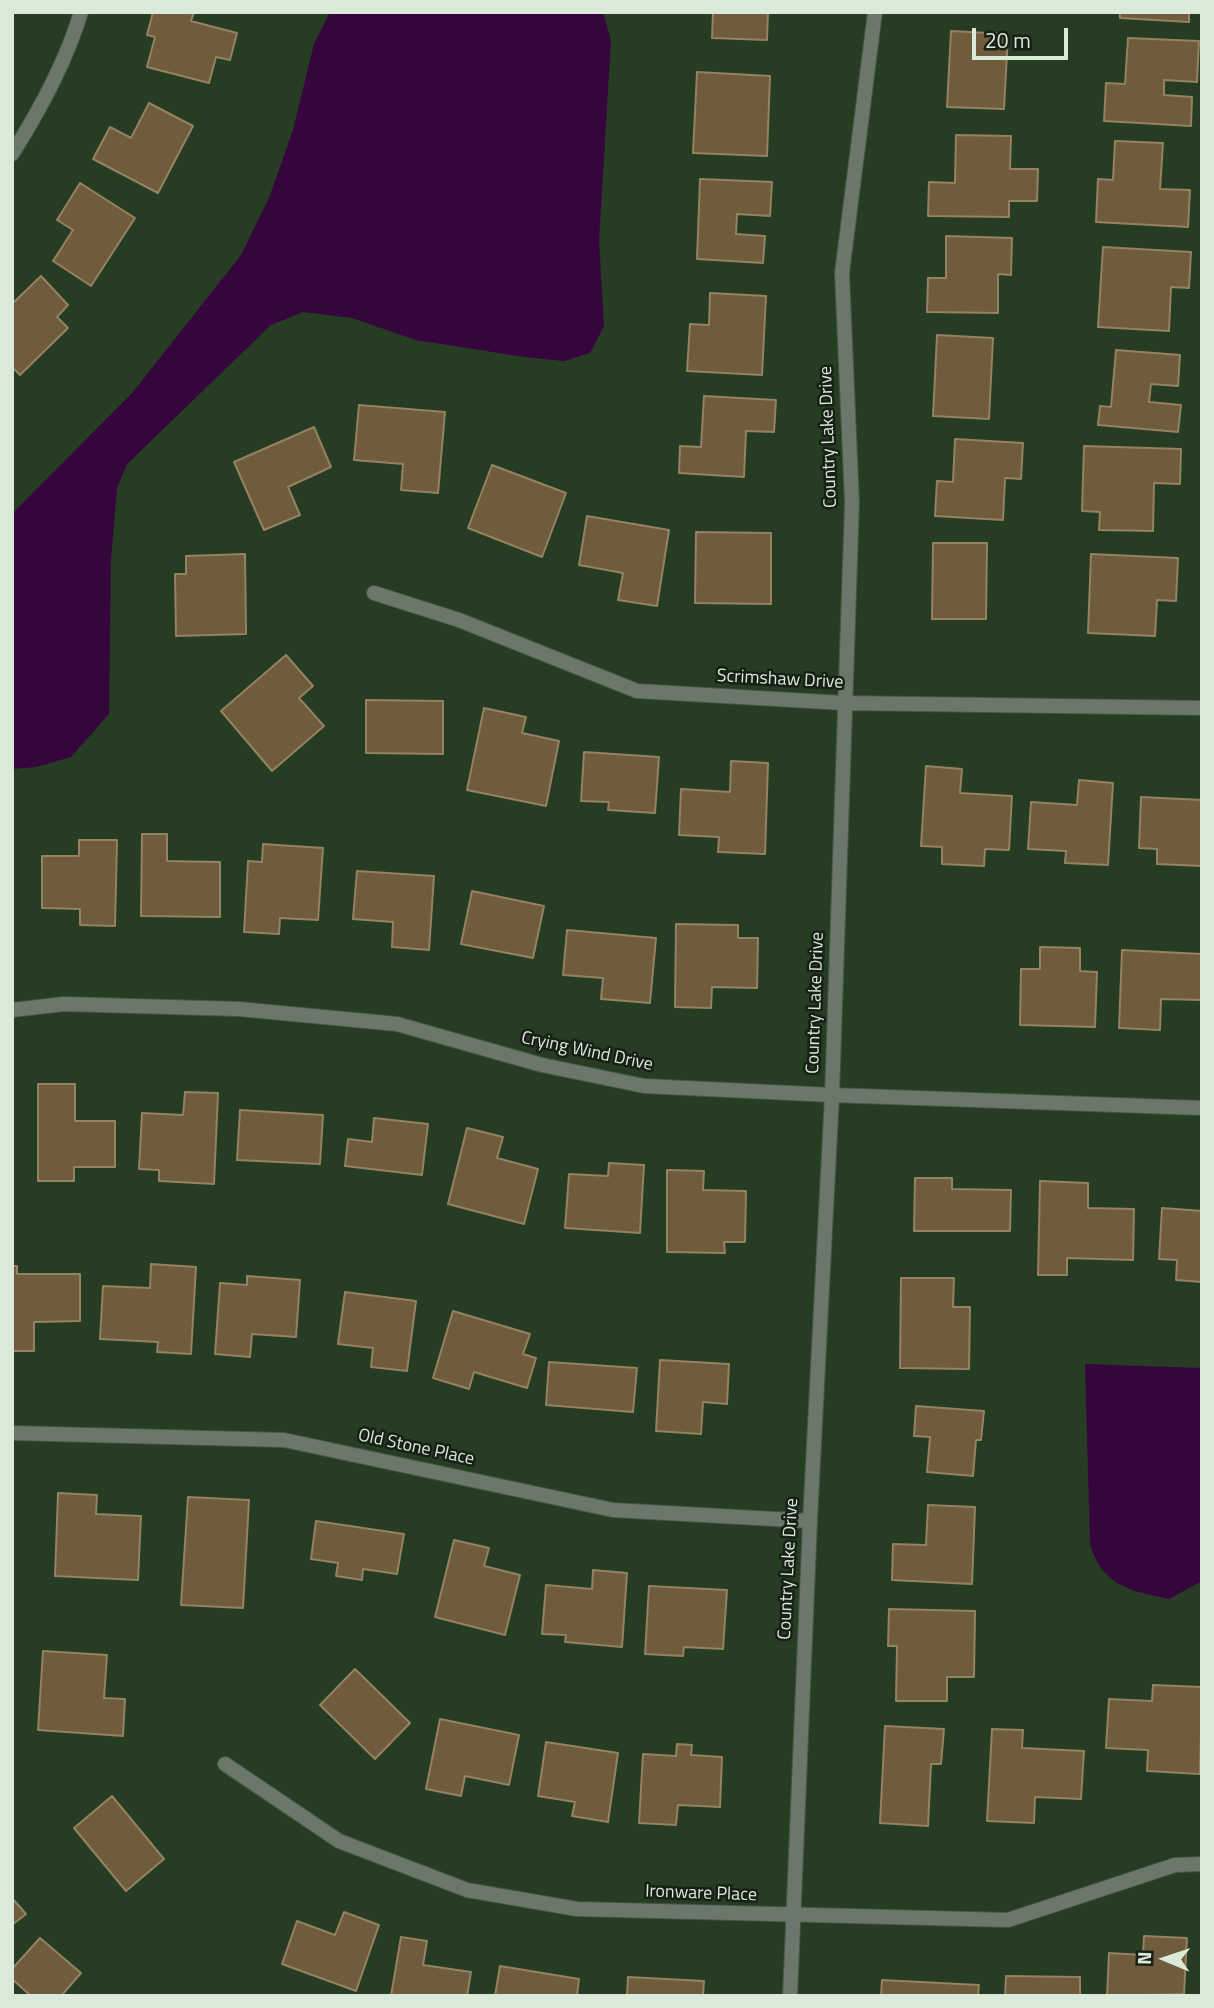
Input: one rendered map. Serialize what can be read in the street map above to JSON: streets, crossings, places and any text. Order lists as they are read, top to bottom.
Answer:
{
  "streets": {
    "street": [
      "Country Lake Drive",
      "Scrimshaw Drive",
      "Crying Wind Drive",
      "Old Stone Place",
      "Ironware Place"
    ]
  },
  "crossings": [
    ["Country Lake Drive", "Scrimshaw Drive"],
    ["Country Lake Drive", "Crying Wind Drive"],
    ["Country Lake Drive", "Old Stone Place"],
    ["Country Lake Drive", "Ironware Place"]
  ],
  "scale_bar": "20 m",
  "north": "left"
}
